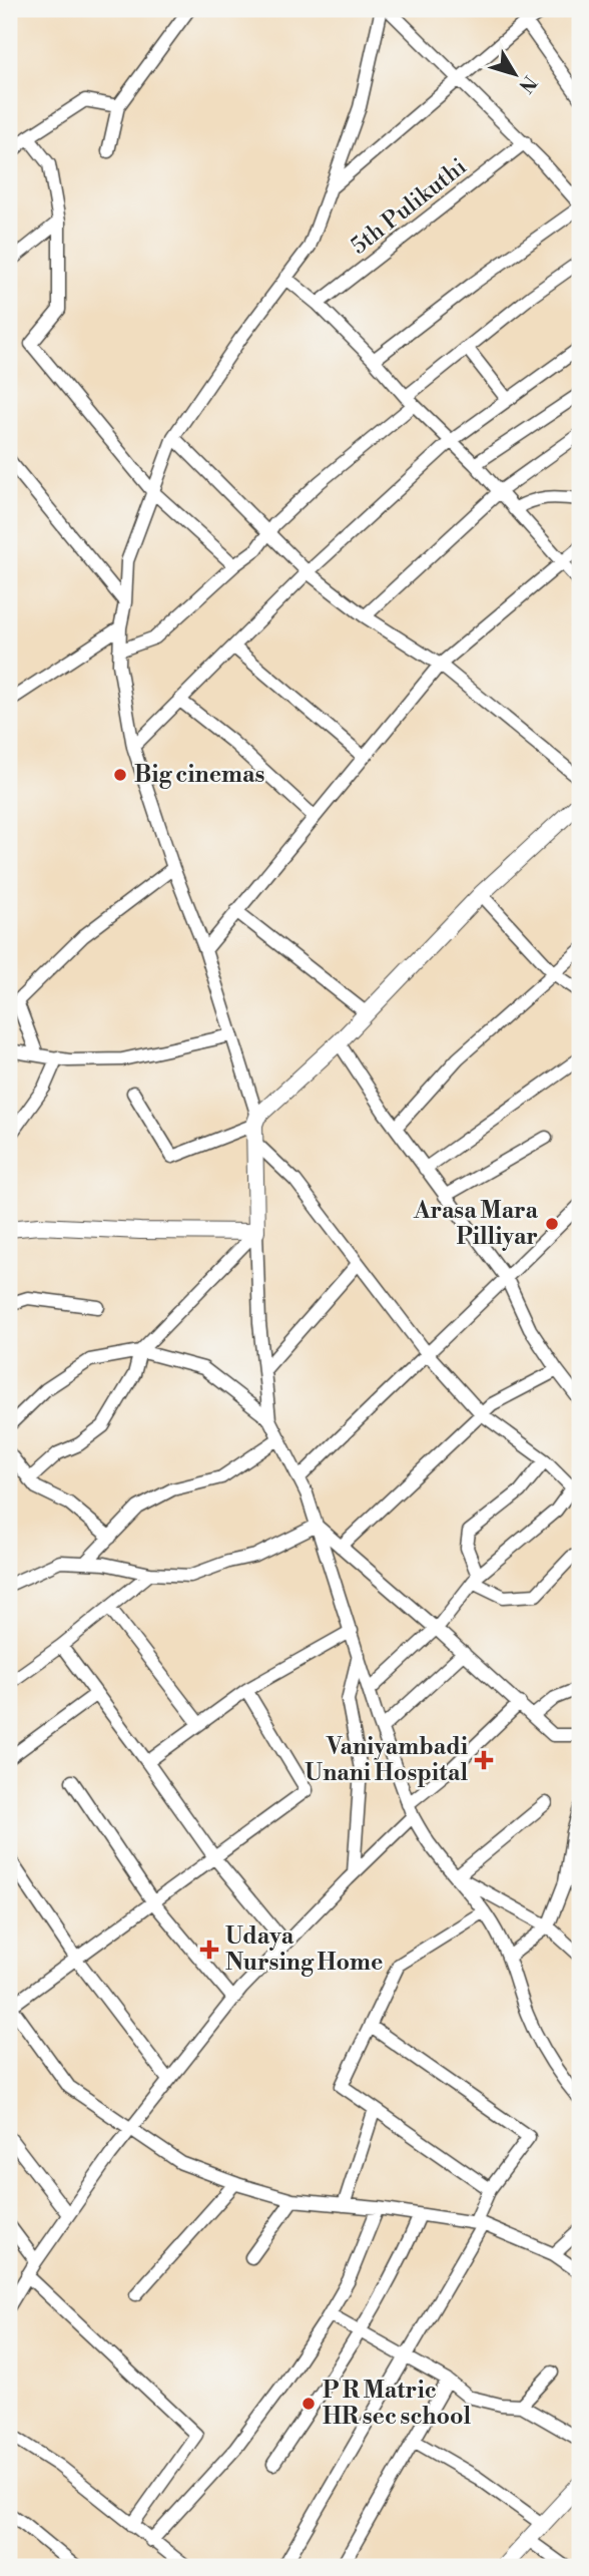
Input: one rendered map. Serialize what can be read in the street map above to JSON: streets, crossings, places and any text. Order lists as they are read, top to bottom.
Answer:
{
  "streets": {
    "street": ["5th Pulikuthi"]
  },
  "places": {
    "other": ["Big cinemas", "Arasa Mara Pilliyar", "P R Matric HR sec school"],
    "health": ["Vaniyambadi Unani Hospital", "Udaya Nursing Home"]
  },
  "north": "bottom right"
}
